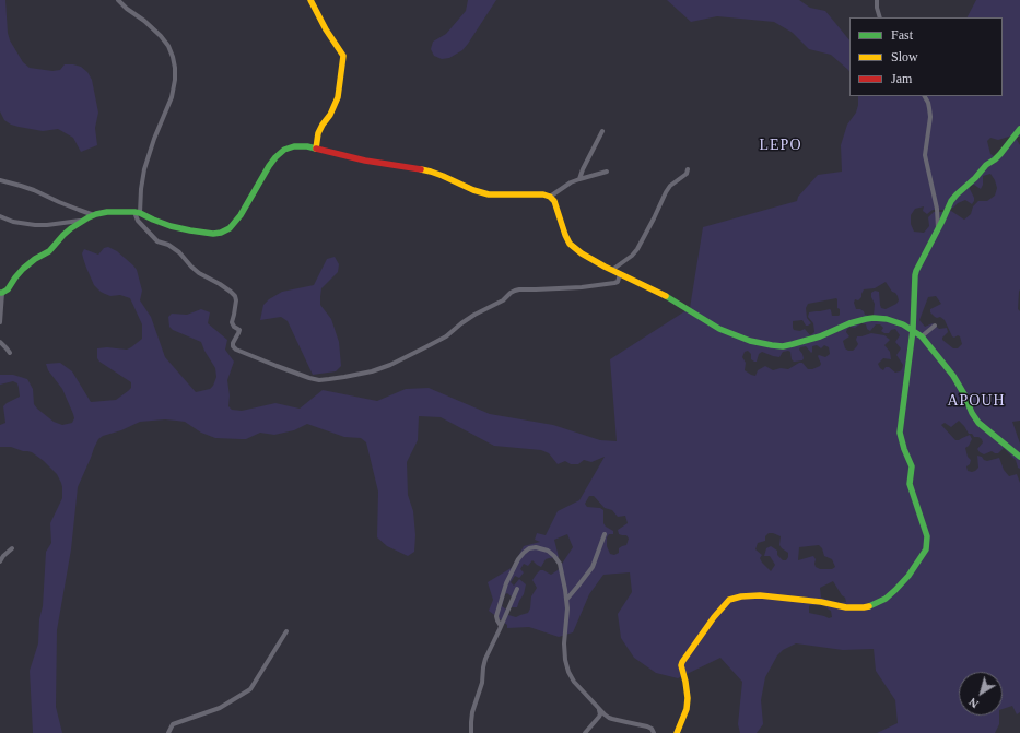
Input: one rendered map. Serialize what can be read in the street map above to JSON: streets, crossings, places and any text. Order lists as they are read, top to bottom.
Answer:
{
  "districts": ["LEPO", "APOUH"],
  "legend": ["Fast", "Slow", "Jam"],
  "north": "bottom left"
}
